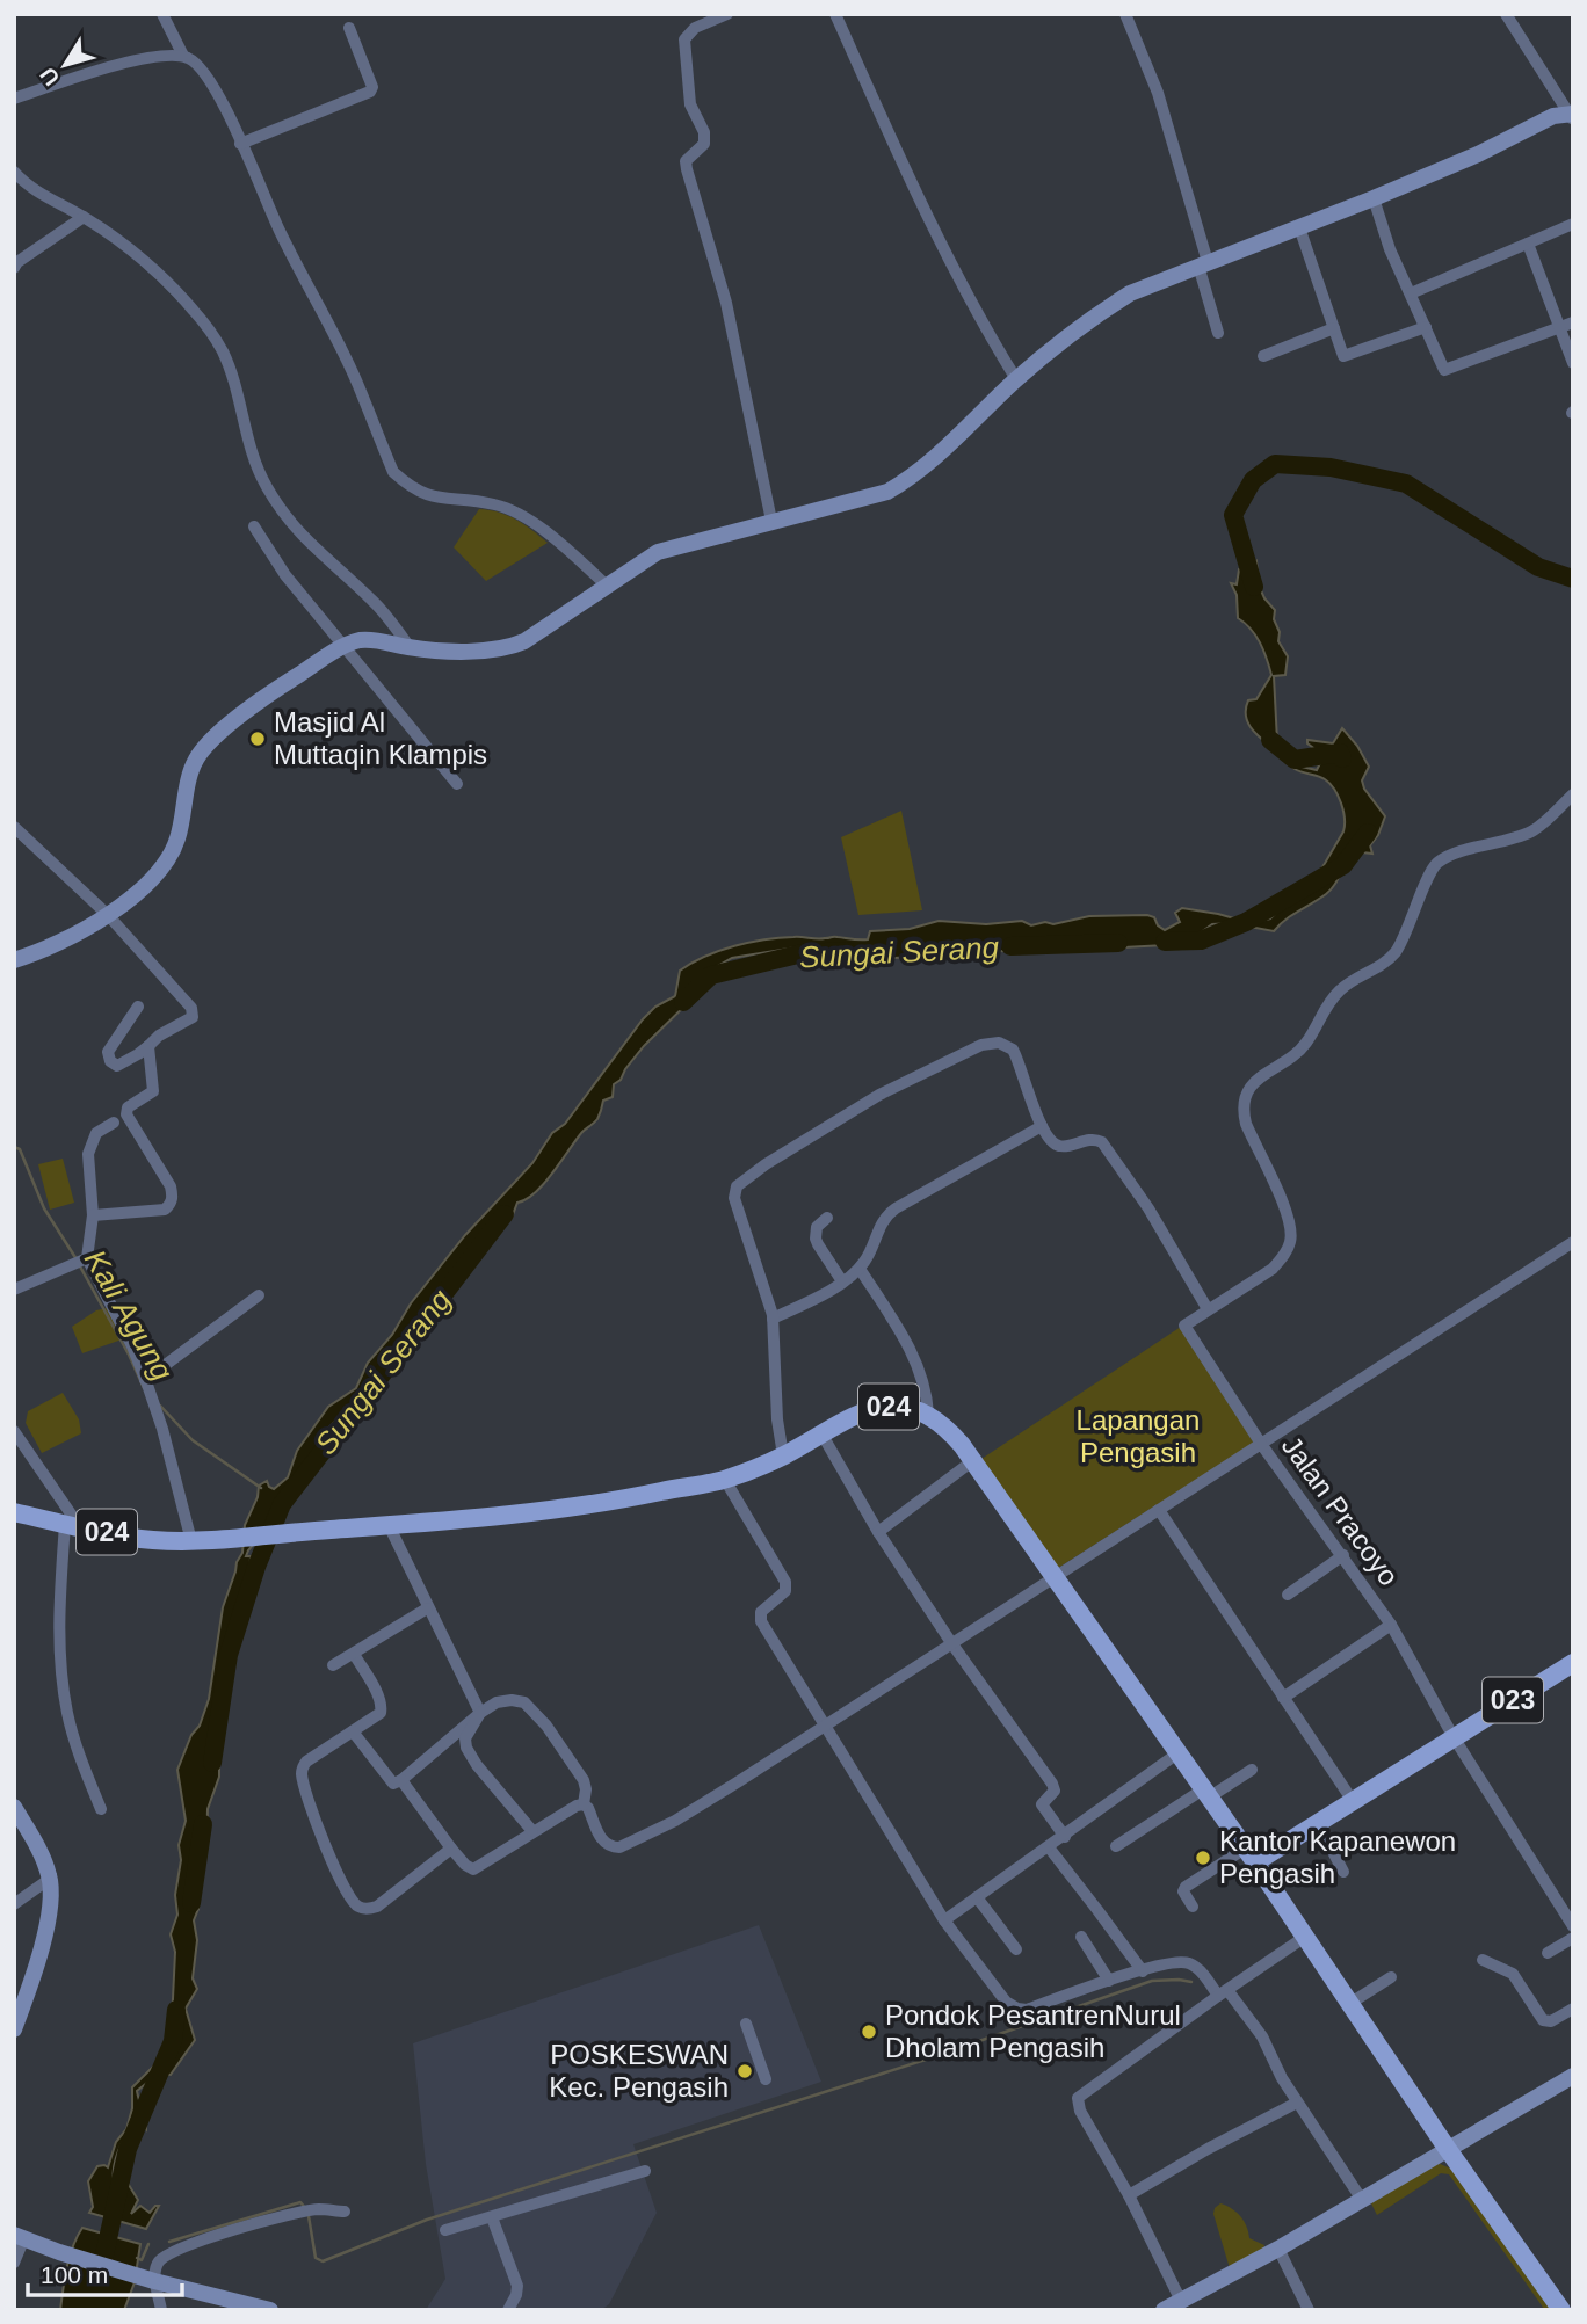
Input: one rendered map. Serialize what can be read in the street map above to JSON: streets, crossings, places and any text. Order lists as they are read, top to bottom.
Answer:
{
  "streets": {
    "main road": ["024", "023"],
    "street": ["Jalan Pracoyo"]
  },
  "crossings": [
    ["024", "Jalan Pracoyo"],
    ["024", "023"],
    ["Jalan Pracoyo", "023"]
  ],
  "water": ["Sungai Serang", "Kali Agung"],
  "parks": ["Lapangan Pengasih"],
  "places": [
    "Masjid Al Muttaqin Klampis",
    "Kantor Kapanewon Pengasih",
    "Pondok PesantrenNurul Dholam Pengasih",
    "POSKESWAN Kec. Pengasih"
  ],
  "scale_bar": "100 m",
  "north": "bottom left"
}
